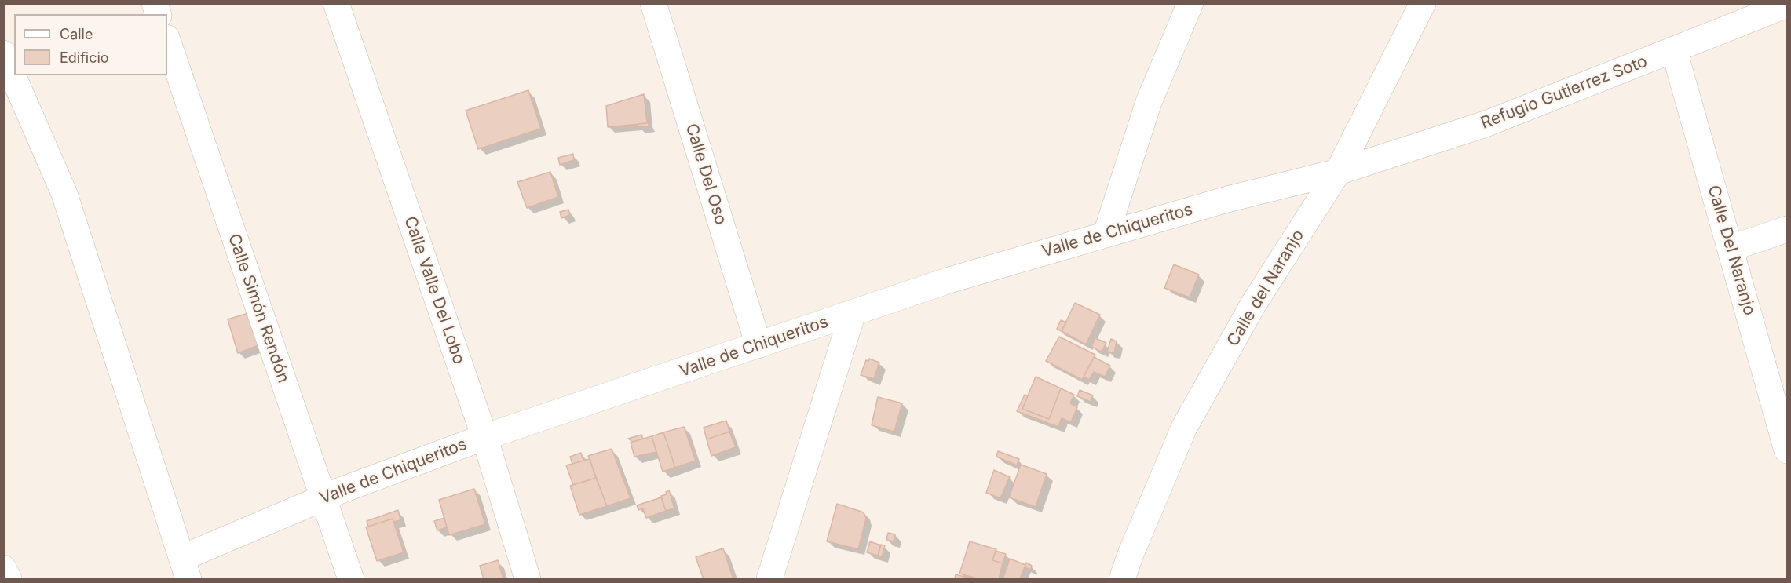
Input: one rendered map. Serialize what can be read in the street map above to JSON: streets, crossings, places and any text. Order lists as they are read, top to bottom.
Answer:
{
  "streets": {
    "street": [
      "Refugio Gutierrez Soto",
      "Calle Del Oso",
      "Valle de Chiqueritos",
      "Calle Del Naranjo",
      "Calle del Naranjo",
      "Calle Valle Del Lobo",
      "Calle Simón Rendón"
    ]
  },
  "crossings": [
    ["Refugio Gutierrez Soto", "Valle de Chiqueritos"],
    ["Refugio Gutierrez Soto", "Calle Del Naranjo"],
    ["Refugio Gutierrez Soto", "Calle del Naranjo"],
    ["Calle Del Oso", "Valle de Chiqueritos"],
    ["Valle de Chiqueritos", "Calle del Naranjo"],
    ["Valle de Chiqueritos", "Calle Valle Del Lobo"],
    ["Valle de Chiqueritos", "Calle Simón Rendón"]
  ],
  "legend": ["Calle", "Edificio"]
}
